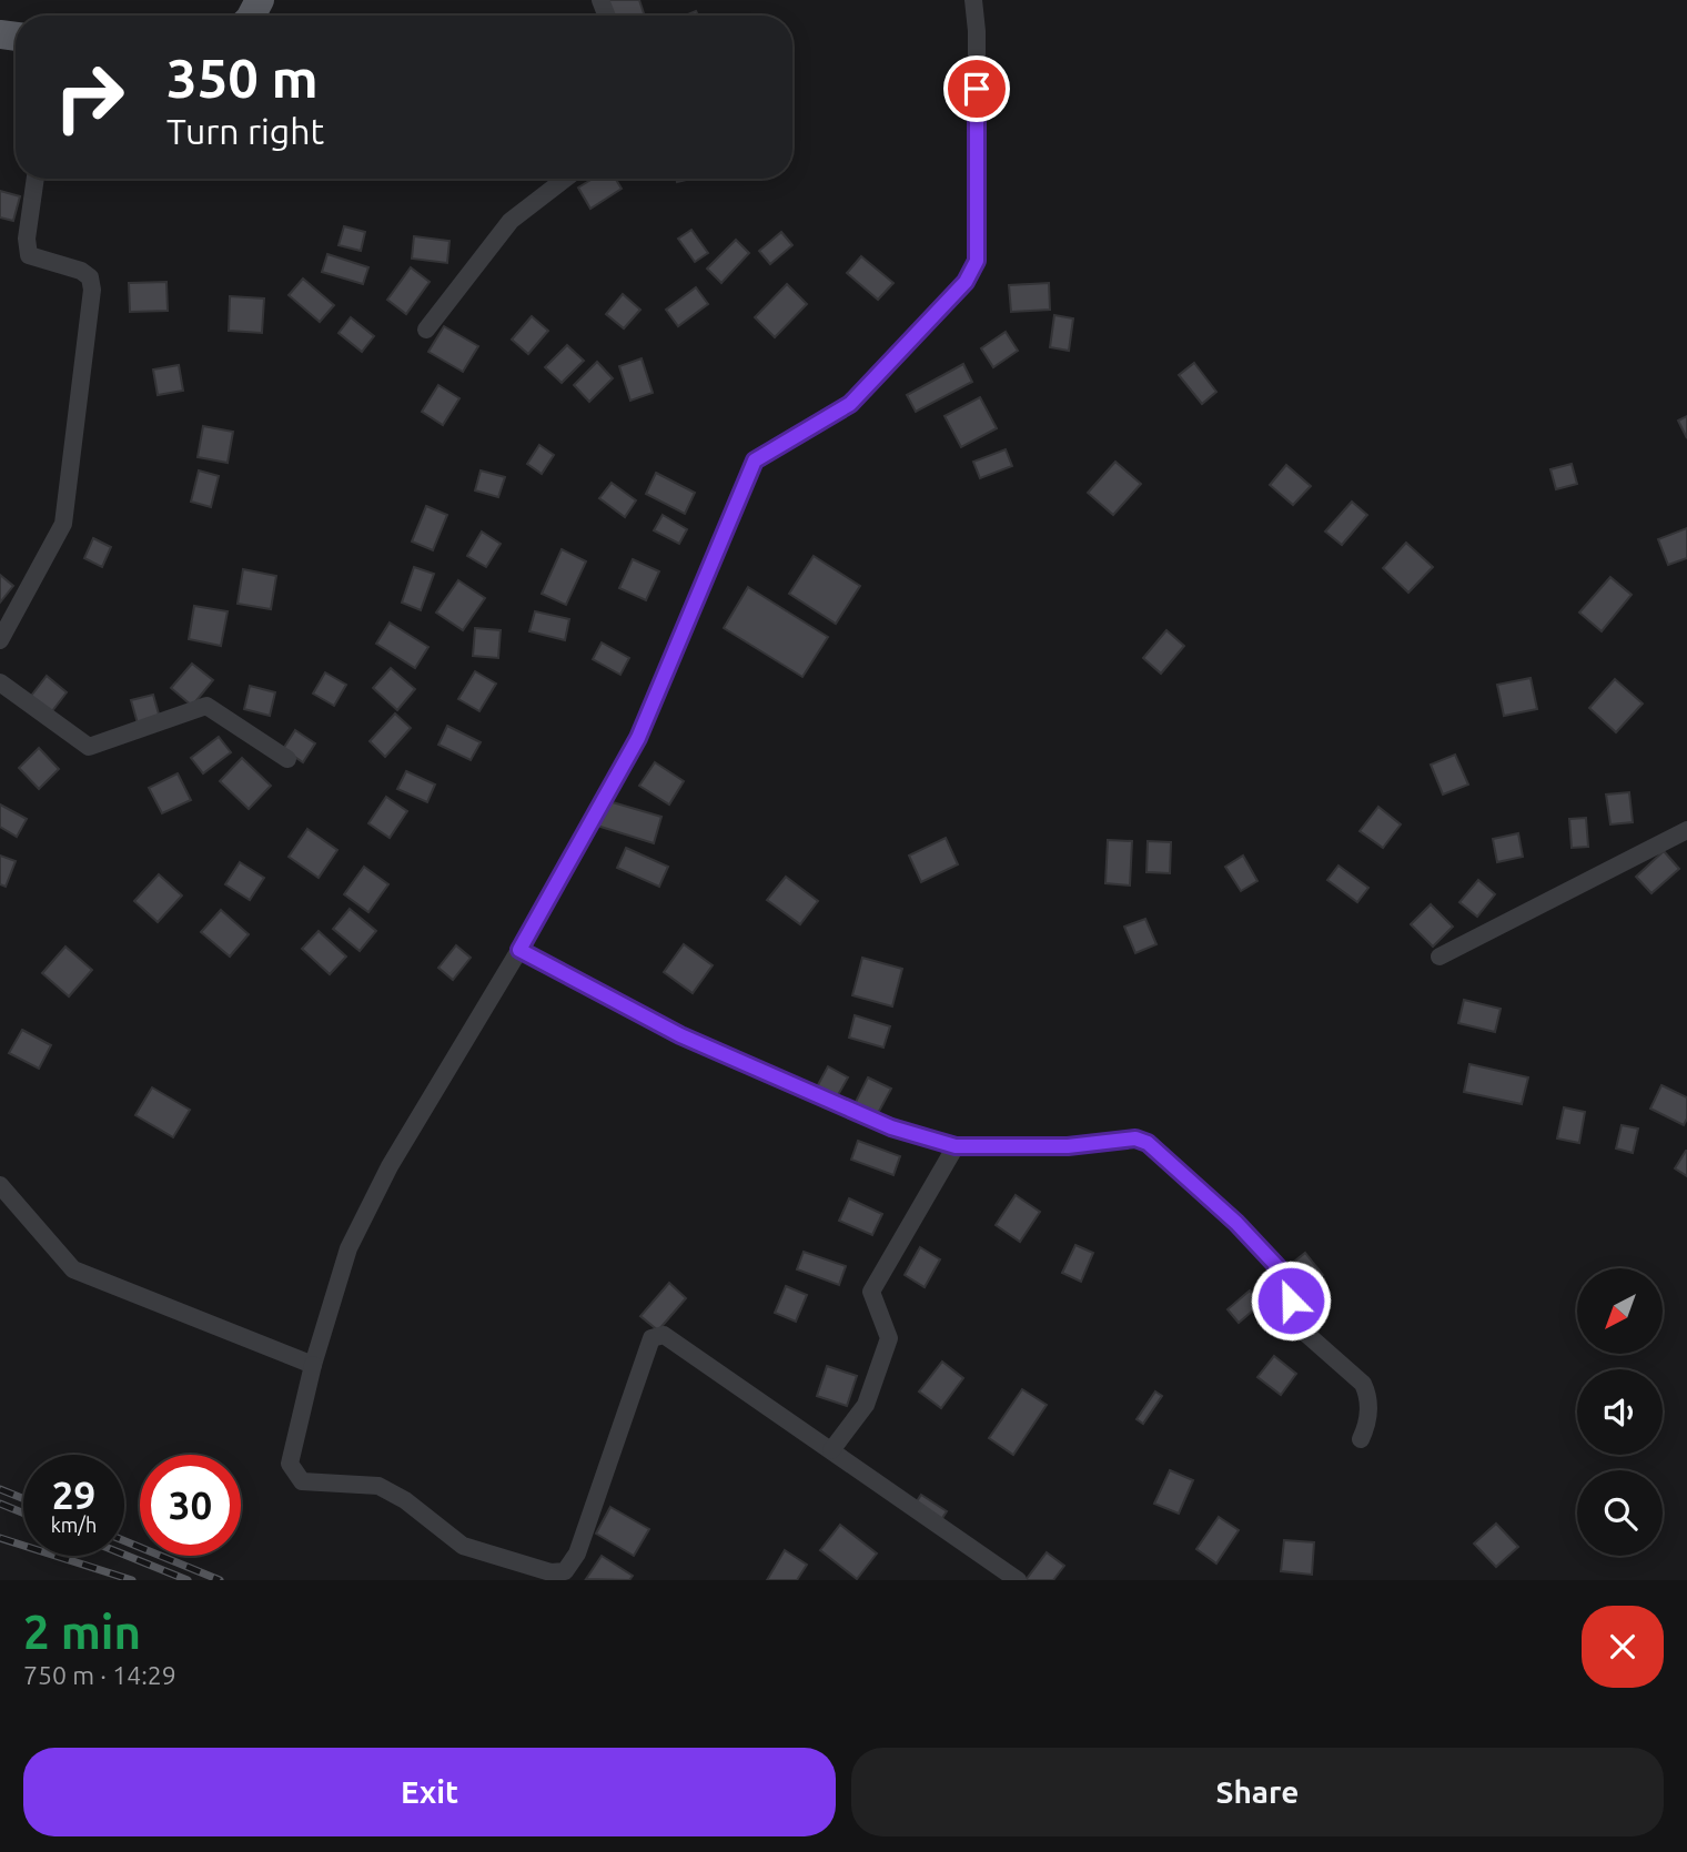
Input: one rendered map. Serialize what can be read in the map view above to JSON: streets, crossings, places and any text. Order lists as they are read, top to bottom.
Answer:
{
  "north": "bottom left",
  "page": {
    "turn": ["350 m", "Turn right"],
    "speed": "29 km/h",
    "limit": "30",
    "heading": ["2 min", "750 m · 14:29"],
    "buttons": ["Exit", "Share"]
  }
}
